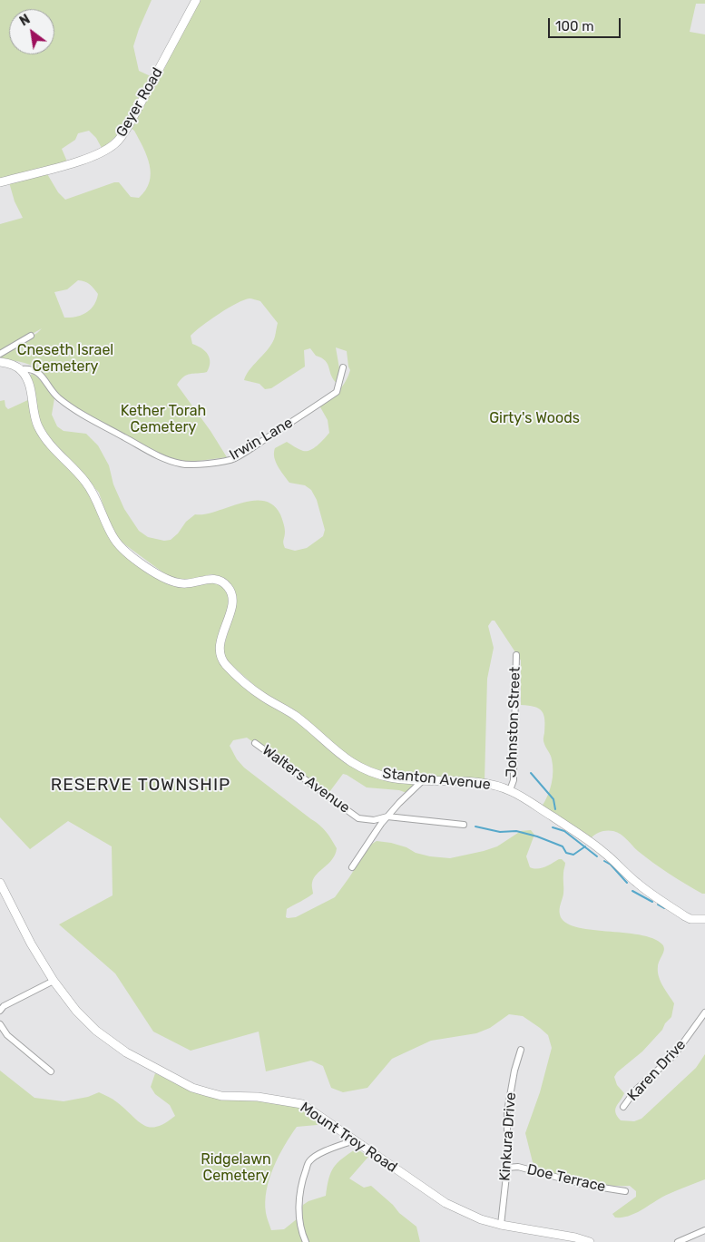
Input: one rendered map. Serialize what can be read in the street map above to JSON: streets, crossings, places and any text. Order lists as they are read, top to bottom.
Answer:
{
  "streets": {
    "street": [
      "Geyer Road",
      "Irwin Lane",
      "Johnston Street",
      "Walters Avenue",
      "Stanton Avenue",
      "Karen Drive",
      "Kinkura Drive",
      "Mount Troy Road",
      "Doe Terrace"
    ]
  },
  "crossings": [
    ["Irwin Lane", "Stanton Avenue"],
    ["Johnston Street", "Stanton Avenue"],
    ["Kinkura Drive", "Mount Troy Road"],
    ["Kinkura Drive", "Doe Terrace"]
  ],
  "districts": ["RESERVE TOWNSHIP"],
  "parks": [
    "Cneseth Israel Cemetery",
    "Kether Torah Cemetery",
    "Girty's Woods",
    "Ridgelawn Cemetery"
  ],
  "scale_bar": "100 m",
  "north": "top left"
}
